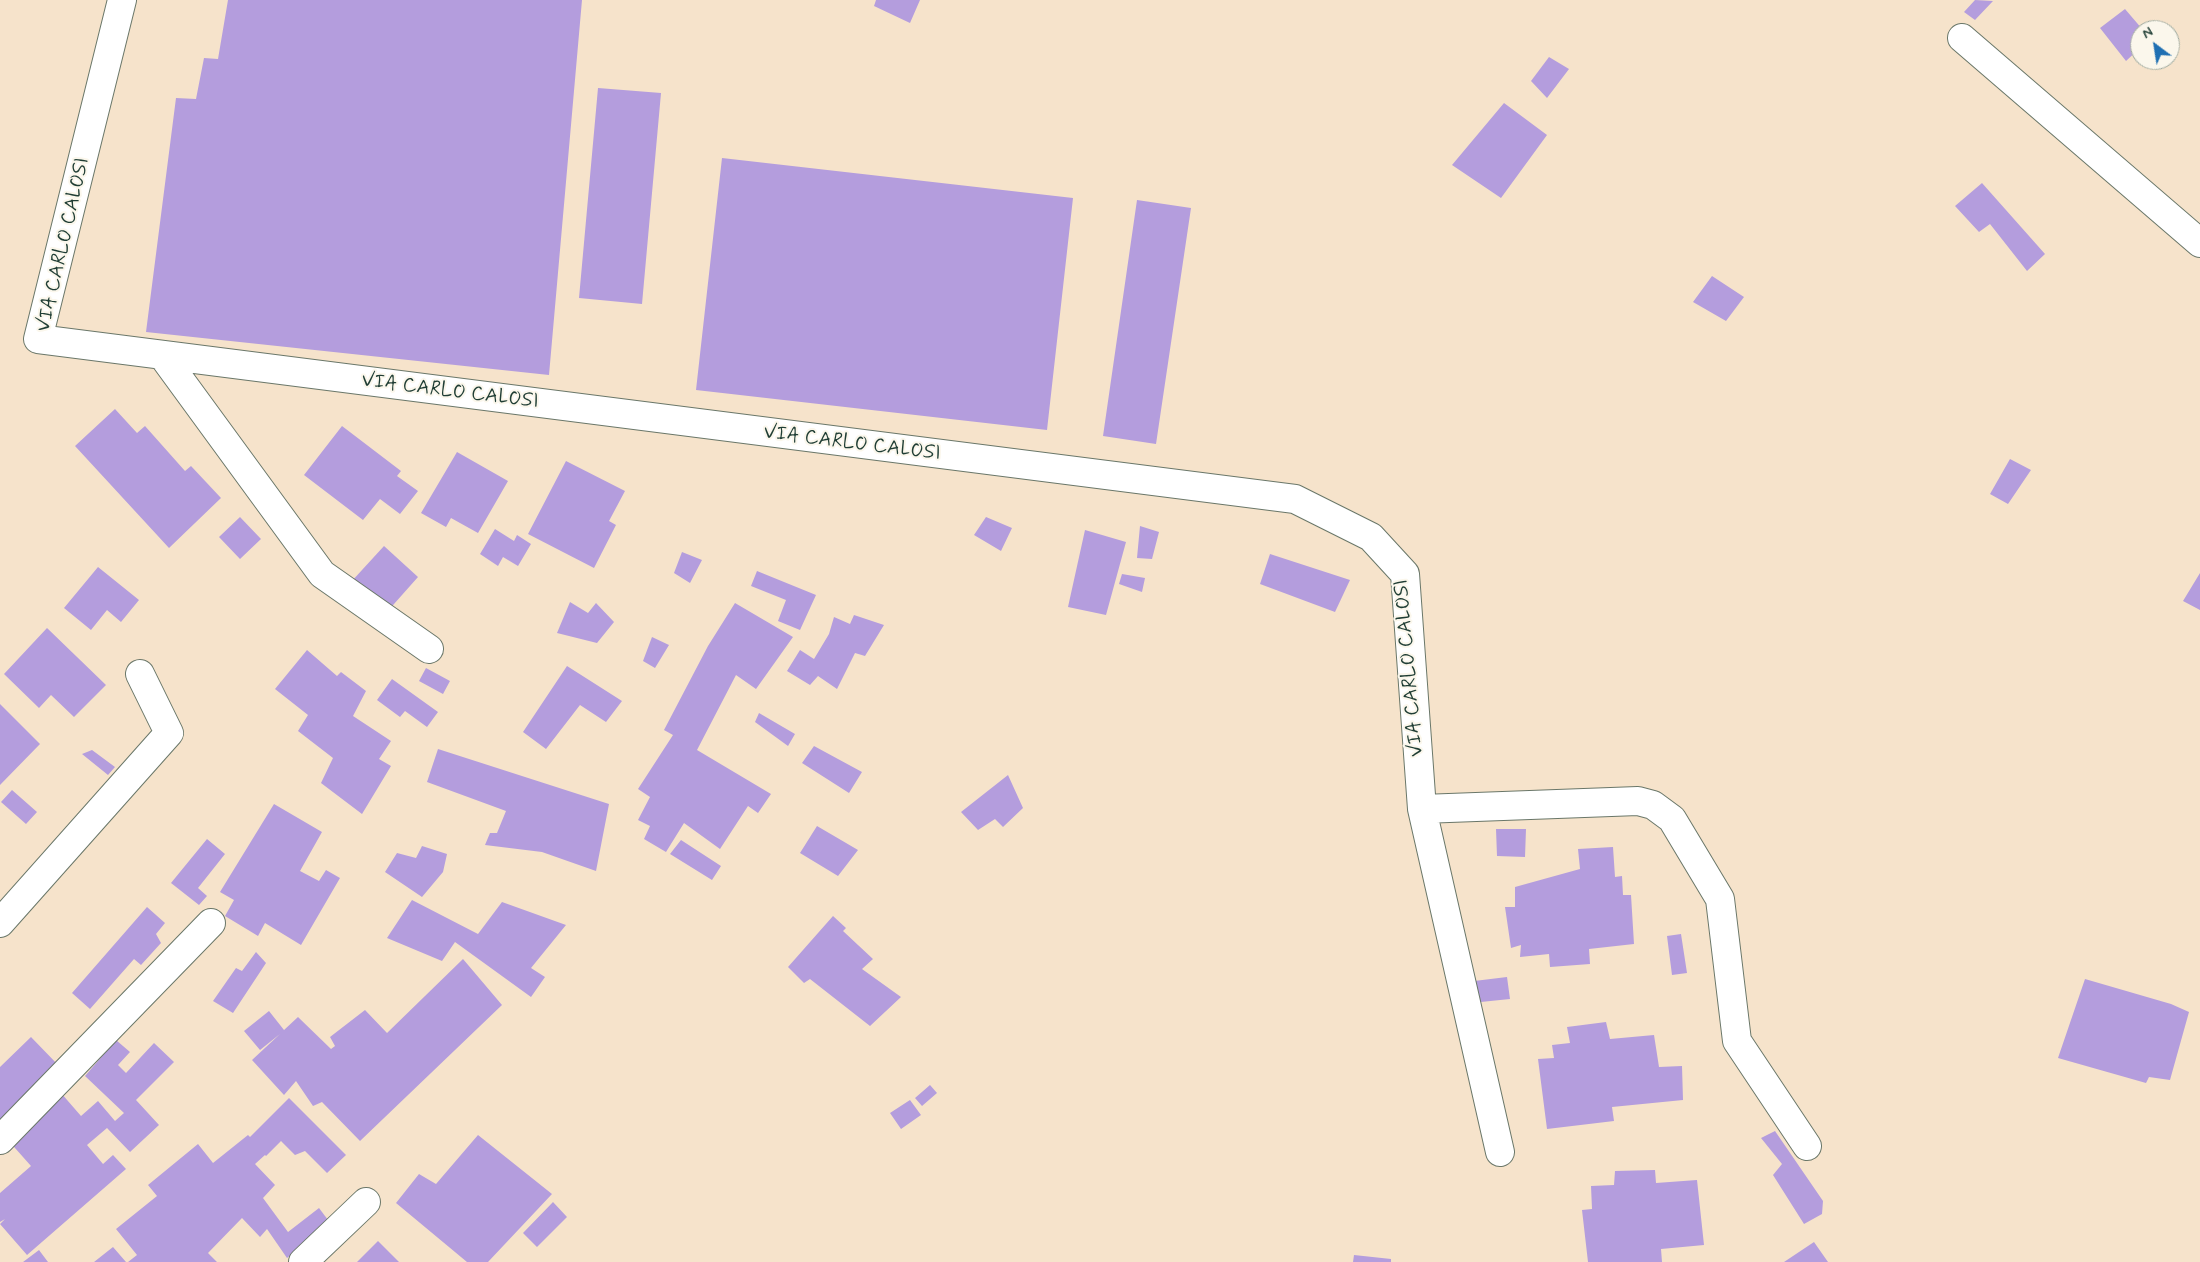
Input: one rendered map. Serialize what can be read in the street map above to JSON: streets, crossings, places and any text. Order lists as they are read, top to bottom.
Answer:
{
  "streets": {
    "street": ["VIA CARLO CALOSI"]
  },
  "north": "top left"
}
